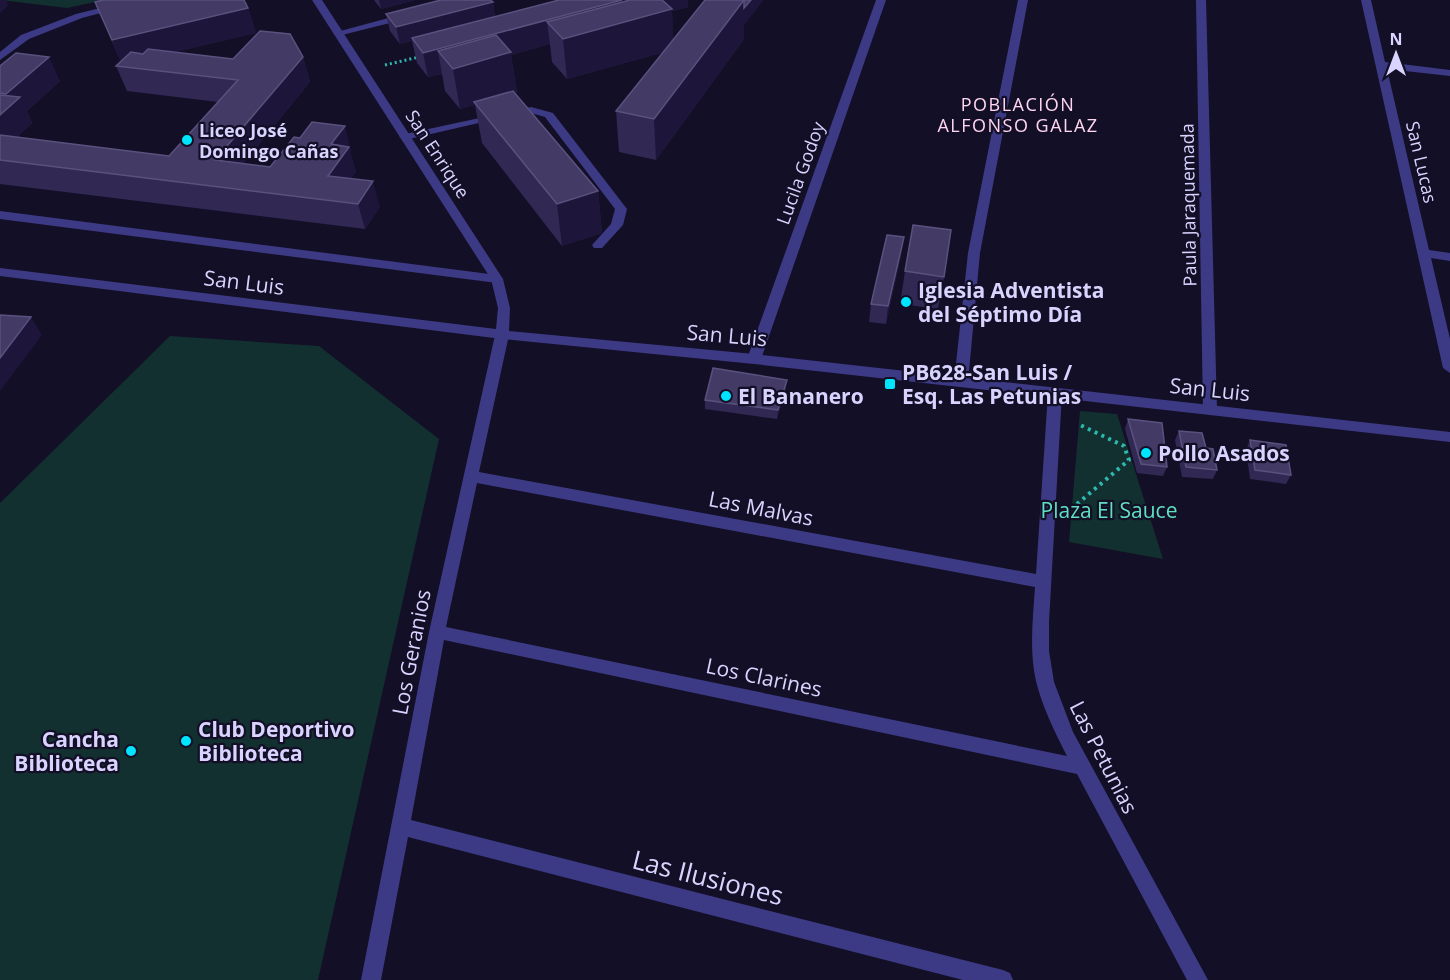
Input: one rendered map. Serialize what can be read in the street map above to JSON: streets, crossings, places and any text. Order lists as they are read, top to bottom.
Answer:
{
  "streets": {
    "street": [
      "San Enrique",
      "San Lucas",
      "Lucila Godoy",
      "Paula Jaraquemada",
      "San Luis",
      "Las Malvas",
      "Los Geranios",
      "Los Clarines",
      "Las Petunias",
      "Las Ilusiones"
    ]
  },
  "crossings": [
    ["San Enrique", "San Luis"],
    ["San Enrique", "Los Geranios"],
    ["Lucila Godoy", "San Luis"],
    ["Paula Jaraquemada", "San Luis"],
    ["San Luis", "Los Geranios"],
    ["San Luis", "Las Petunias"],
    ["Las Malvas", "Los Geranios"],
    ["Las Malvas", "Las Petunias"],
    ["Los Geranios", "Los Clarines"],
    ["Los Geranios", "Las Ilusiones"],
    ["Los Clarines", "Las Petunias"]
  ],
  "districts": ["POBLACIÓN ALFONSO GALAZ"],
  "parks": ["Plaza El Sauce"],
  "places": {
    "other": [
      "Liceo José Domingo Cañas",
      "Iglesia Adventista del Séptimo Día",
      "El Bananero",
      "Pollo Asados",
      "Club Deportivo Biblioteca",
      "Cancha Biblioteca"
    ],
    "transit": ["PB628-San Luis / Esq. Las Petunias"]
  },
  "north": "top"
}
